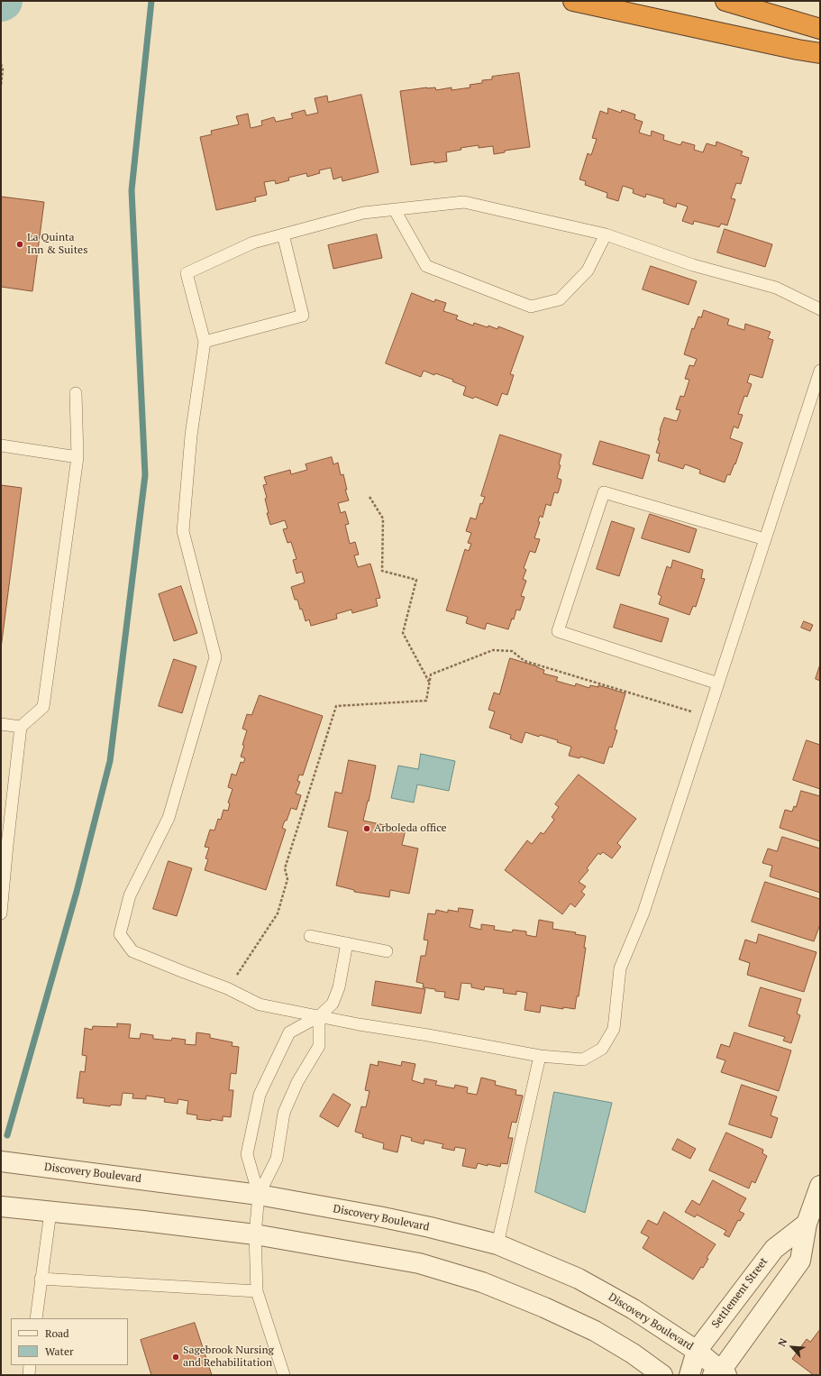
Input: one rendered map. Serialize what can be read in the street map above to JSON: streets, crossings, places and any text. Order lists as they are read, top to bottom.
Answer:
{
  "streets": {
    "street": ["Discovery Boulevard", "Settlement Street"]
  },
  "crossings": [
    ["Discovery Boulevard", "Settlement Street"]
  ],
  "places": ["La Quinta Inn & Suites", "Arboleda office", "Sagebrook Nursing and Rehabilitation"],
  "legend": ["Road", "Water"],
  "north": "top left"
}
